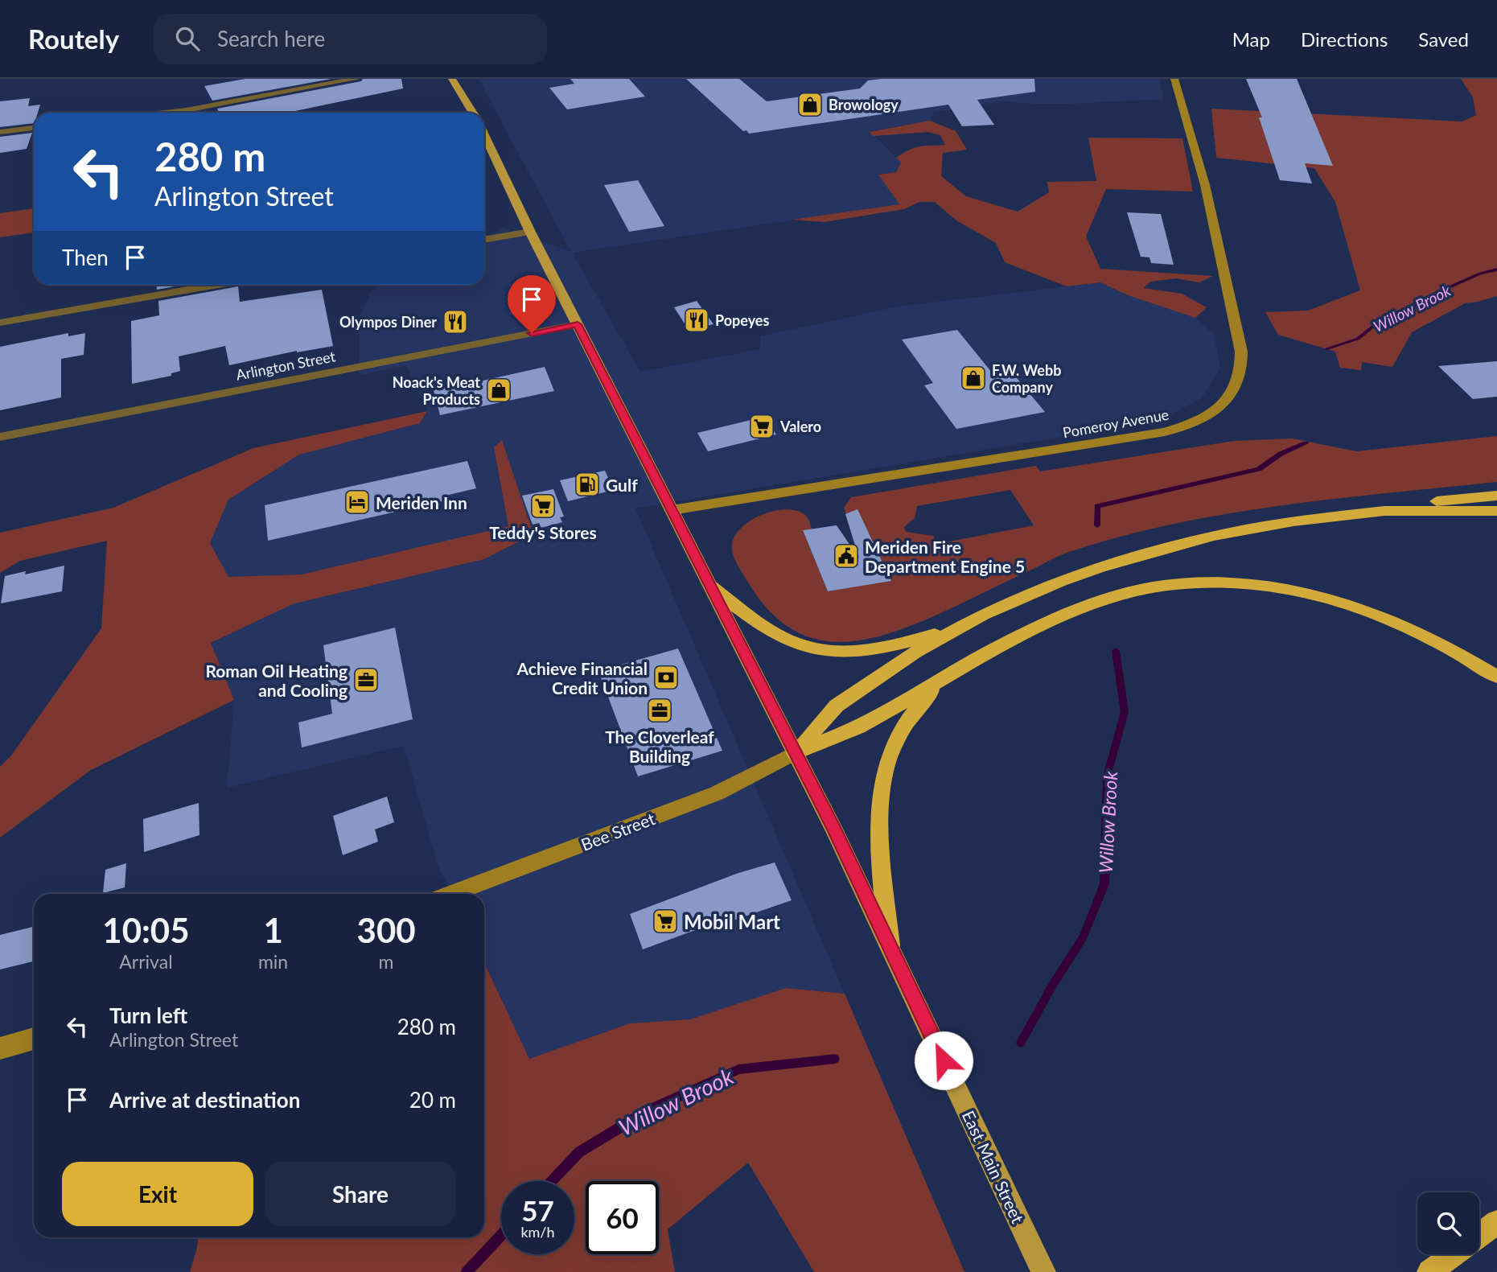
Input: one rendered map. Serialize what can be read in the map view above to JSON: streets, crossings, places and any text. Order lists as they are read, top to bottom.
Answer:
{
  "streets": {
    "main road": ["Pomeroy Avenue", "Bee Street", "East Main Street"],
    "street": ["Arlington Street"]
  },
  "crossings": [
    ["Arlington Street", "East Main Street"],
    ["Pomeroy Avenue", "East Main Street"],
    ["Bee Street", "East Main Street"]
  ],
  "water": ["Willow Brook"],
  "places": {
    "shop": ["Browology", "F.W. Webb Company", "Noack's Meat Products"],
    "restaurant": ["Popeyes", "Olympos Diner"],
    "supermarket": ["Valero", "Teddy's Stores", "Mobil Mart"],
    "fuel station": ["Gulf"],
    "hotel": ["Meriden Inn"],
    "public building": ["Meriden Fire Department Engine 5"],
    "bank": ["Achieve Financial Credit Union"],
    "office": ["Roman Oil Heating and Cooling", "The Cloverleaf Building"]
  },
  "page": {
    "header": "Routely",
    "search": "Search here",
    "nav": ["Map", "Directions", "Saved"],
    "turn": ["280 m", "Arlington Street"],
    "then": "Then",
    "eta": [
      "10:05",
      "Arrival",
      "1",
      "min",
      "300",
      "m"
    ],
    "list": [
      {
        "name": "Turn left",
        "note": "Arlington Street",
        "value": "280 m"
      },
      {
        "name": "Arrive at destination",
        "value": "20 m"
      }
    ],
    "buttons": ["Exit", "Share"],
    "speed": "57 km/h",
    "limit": "60"
  }
}
